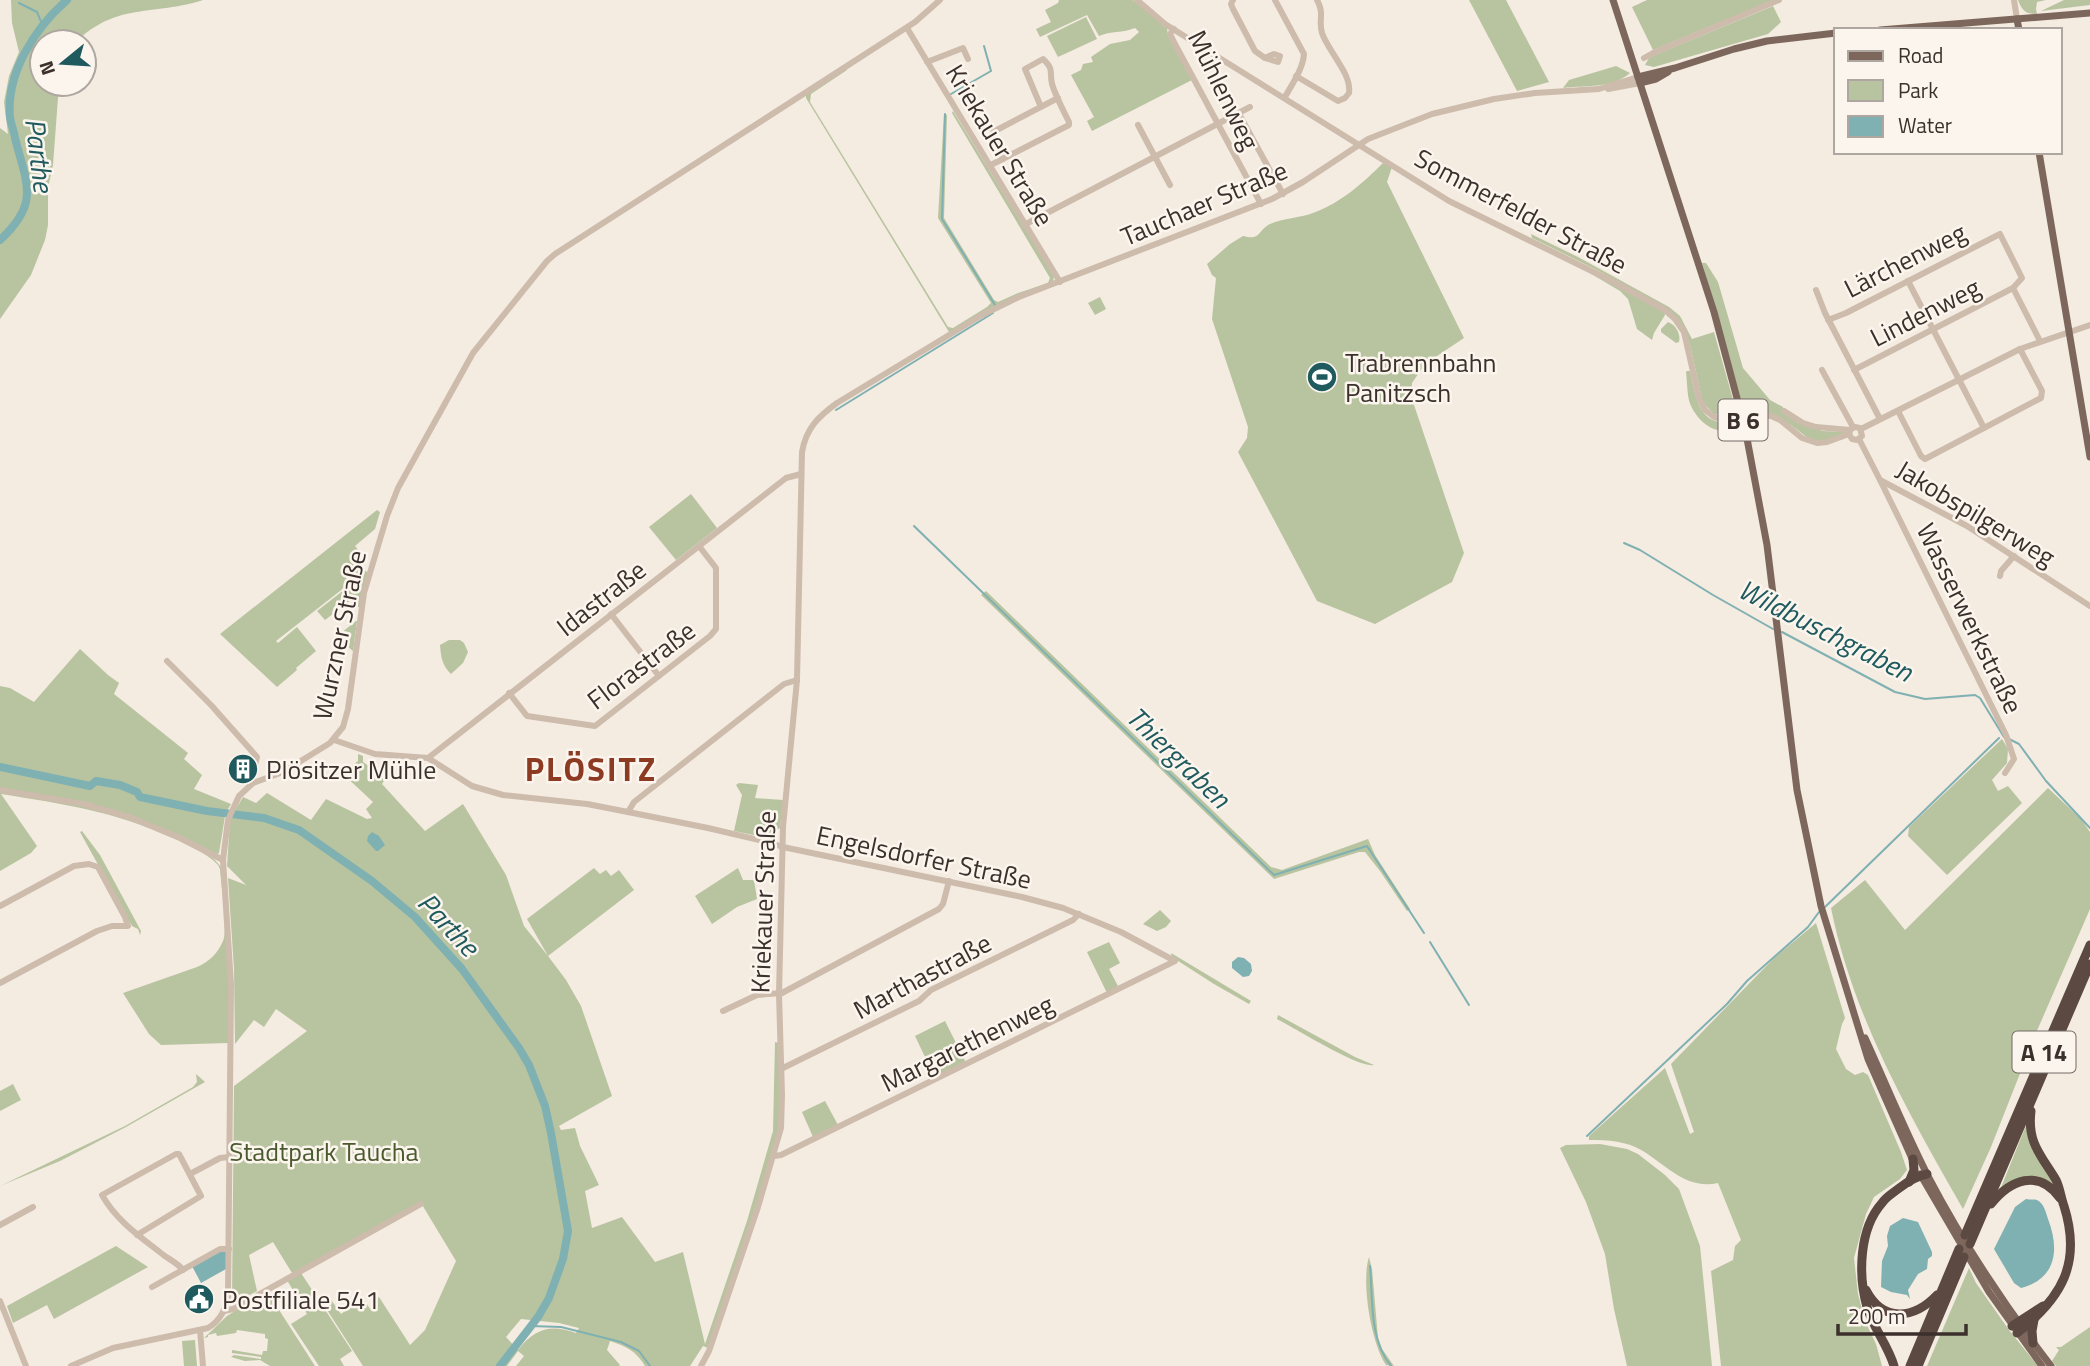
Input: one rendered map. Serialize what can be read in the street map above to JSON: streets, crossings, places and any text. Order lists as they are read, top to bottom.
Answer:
{
  "streets": {
    "highway": ["A 14"],
    "main road": ["B 6"],
    "street": [
      "Mühlenweg",
      "Kriekauer Straße",
      "Tauchaer Straße",
      "Sommerfelder Straße",
      "Lärchenweg",
      "Lindenweg",
      "Jakobspilgerweg",
      "Idastraße",
      "Wasserwerkstraße",
      "Wurzner Straße",
      "Florastraße",
      "Engelsdorfer Straße",
      "Marthastraße",
      "Margarethenweg"
    ]
  },
  "crossings": [
    ["Mühlenweg", "Tauchaer Straße"],
    ["Mühlenweg", "Sommerfelder Straße"],
    ["Kriekauer Straße", "Tauchaer Straße"],
    ["Kriekauer Straße", "Idastraße"],
    ["Kriekauer Straße", "Wurzner Straße"],
    ["Kriekauer Straße", "Engelsdorfer Straße"],
    ["Kriekauer Straße", "Marthastraße"],
    ["Kriekauer Straße", "Margarethenweg"],
    ["Tauchaer Straße", "Sommerfelder Straße"],
    ["Tauchaer Straße", "B 6"],
    ["Sommerfelder Straße", "Jakobspilgerweg"],
    ["Lärchenweg", "Lindenweg"],
    ["Jakobspilgerweg", "Wasserwerkstraße"],
    ["Idastraße", "Florastraße"],
    ["Idastraße", "Engelsdorfer Straße"],
    ["Wurzner Straße", "Engelsdorfer Straße"],
    ["Engelsdorfer Straße", "Marthastraße"],
    ["Engelsdorfer Straße", "Margarethenweg"]
  ],
  "districts": ["PLÖSITZ"],
  "water": ["Parthe", "Wildbuschgraben", "Thiergraben"],
  "parks": ["Stadtpark Taucha"],
  "places": {
    "sports": ["Trabrennbahn Panitzsch"],
    "building": ["Plösitzer Mühle"],
    "public building": ["Postfiliale 541"]
  },
  "legend": ["Road", "Park", "Water"],
  "scale_bar": "200 m",
  "north": "left"
}
